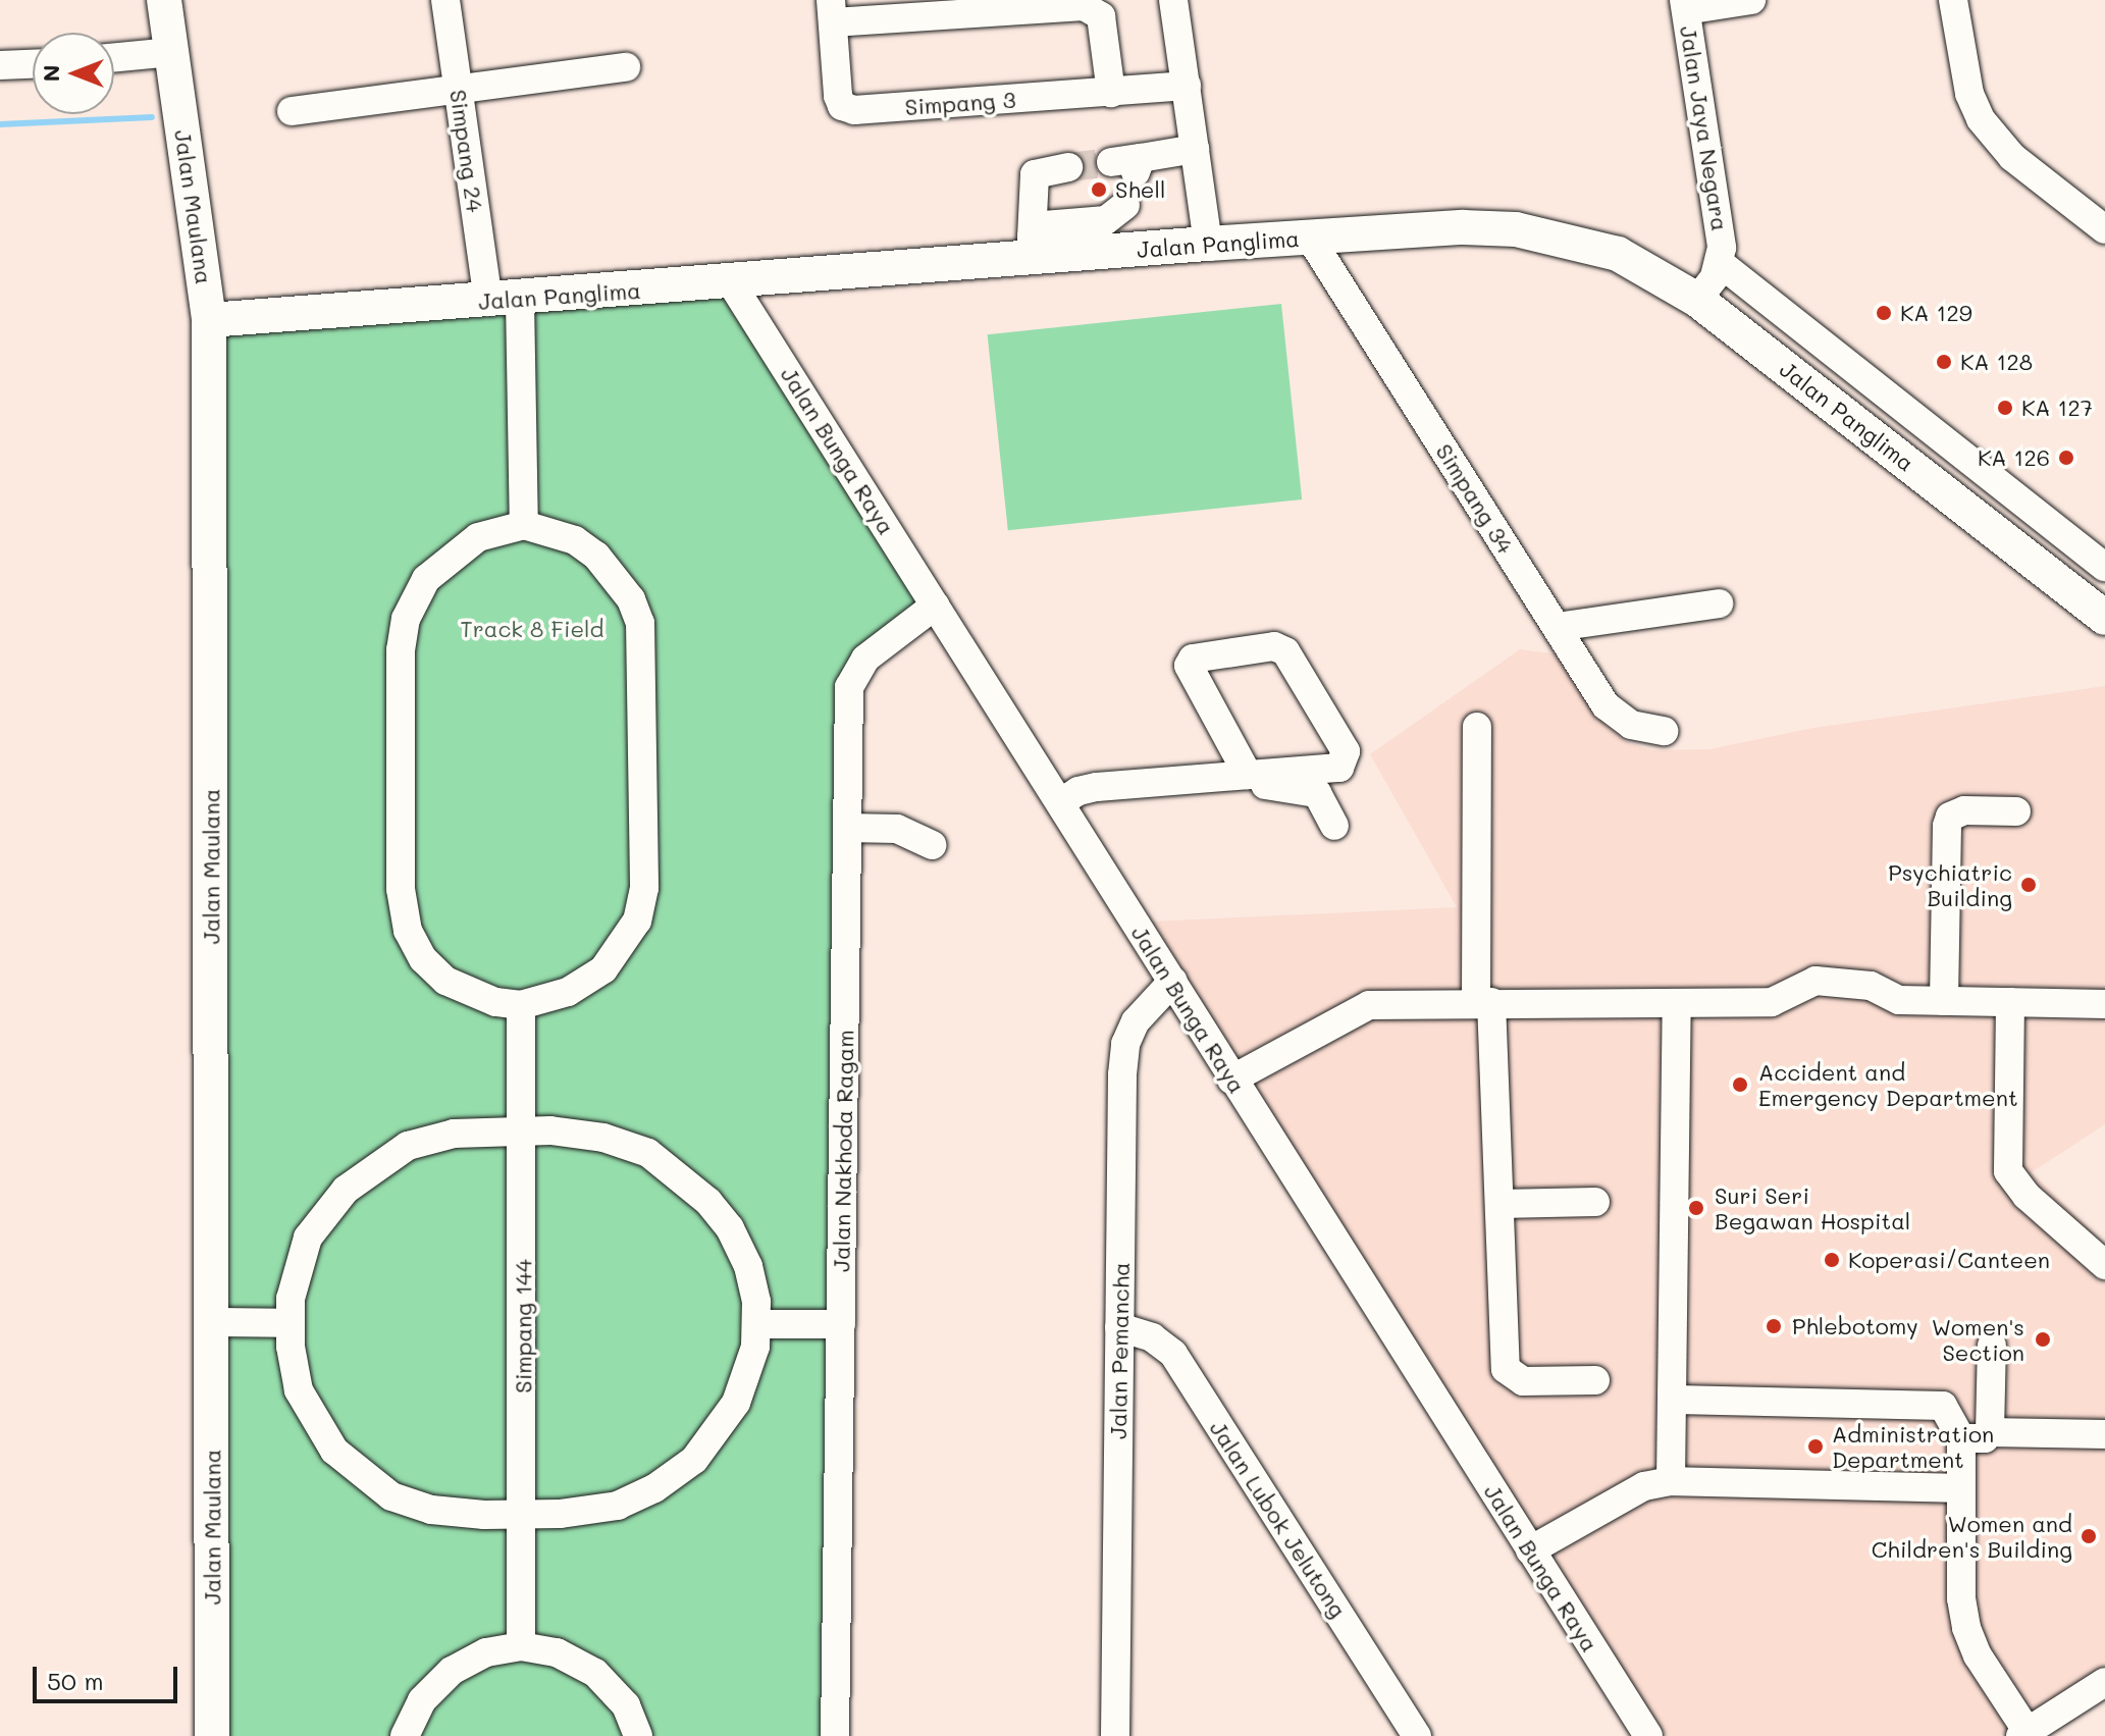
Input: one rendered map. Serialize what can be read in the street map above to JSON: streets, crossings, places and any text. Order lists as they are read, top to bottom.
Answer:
{
  "streets": {
    "main road": ["Jalan Maulana", "Jalan Panglima"],
    "street": [
      "Simpang 3",
      "Jalan Jaya Negara",
      "Simpang 24",
      "Jalan Bunga Raya",
      "Simpang 34",
      "Jalan Nakhoda Ragam",
      "Simpang 144",
      "Jalan Pemancha",
      "Jalan Lubok Jelutong"
    ]
  },
  "crossings": [
    ["Jalan Jaya Negara", "Jalan Panglima"],
    ["Simpang 24", "Jalan Panglima"],
    ["Jalan Maulana", "Jalan Panglima"],
    ["Jalan Panglima", "Jalan Bunga Raya"],
    ["Jalan Panglima", "Simpang 34"],
    ["Jalan Bunga Raya", "Jalan Nakhoda Ragam"],
    ["Jalan Bunga Raya", "Jalan Pemancha"],
    ["Jalan Pemancha", "Jalan Lubok Jelutong"]
  ],
  "parks": ["Track 8 Field"],
  "places": [
    "Shell",
    "KA 129",
    "KA 128",
    "KA 127",
    "KA 126",
    "Psychiatric Building",
    "Accident and Emergency Department",
    "Suri Seri Begawan Hospital",
    "Koperasi/Canteen",
    "Phlebotomy",
    "Women's Section",
    "Administration Department",
    "Women and Children's Building"
  ],
  "scale_bar": "50 m",
  "north": "left"
}
